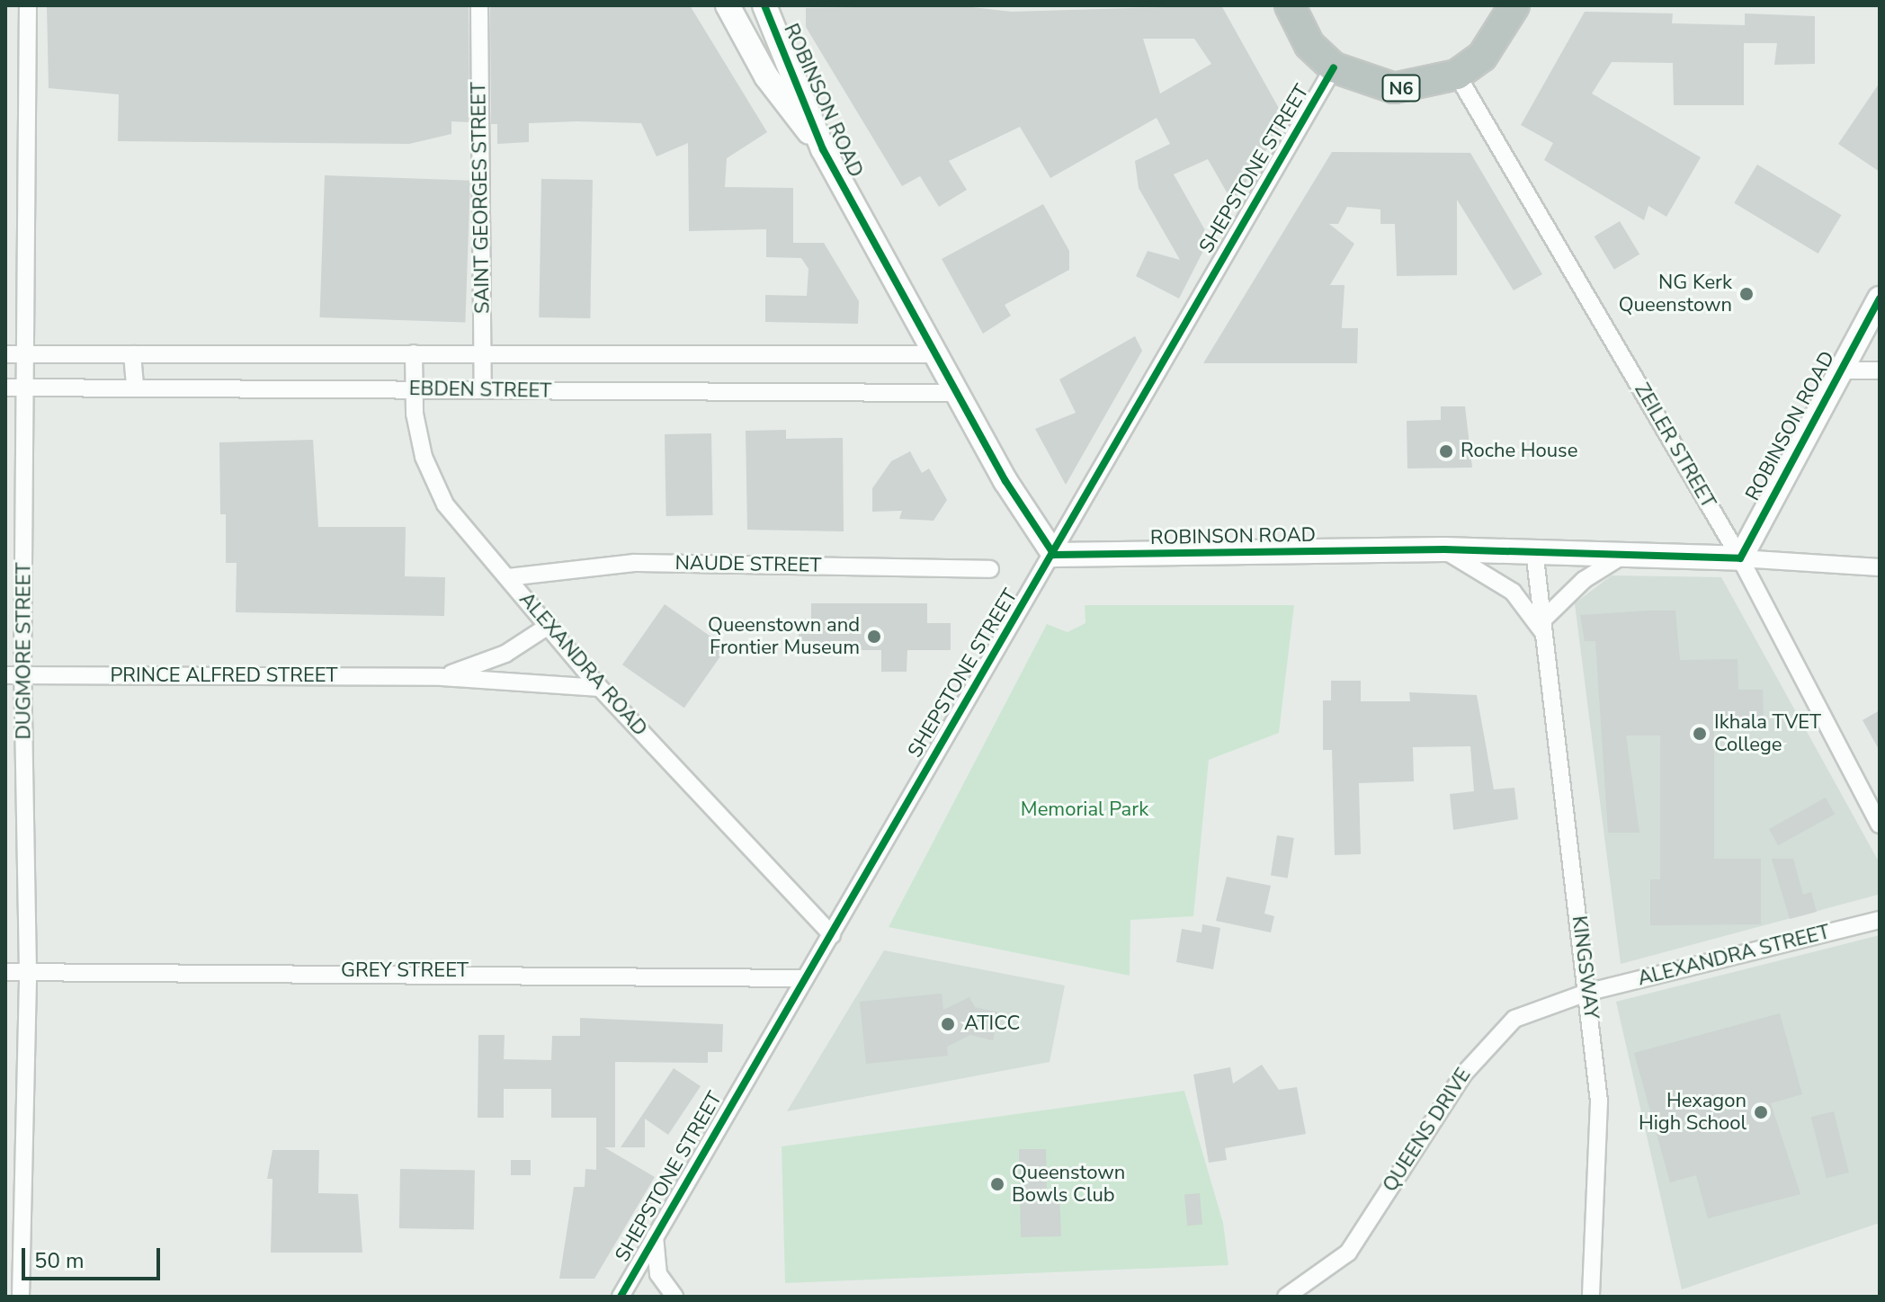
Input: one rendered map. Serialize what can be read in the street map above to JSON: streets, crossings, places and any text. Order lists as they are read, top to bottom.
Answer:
{
  "streets": {
    "highway": ["N6"],
    "street": [
      "ROBINSON ROAD",
      "SHEPSTONE STREET",
      "SAINT GEORGES STREET",
      "EBDEN STREET",
      "ZEILER STREET",
      "NAUDE STREET",
      "DUGMORE STREET",
      "ALEXANDRA ROAD",
      "PRINCE ALFRED STREET",
      "ALEXANDRA STREET",
      "KINGSWAY",
      "GREY STREET",
      "QUEENS DRIVE"
    ]
  },
  "crossings": [
    ["N6", "SHEPSTONE STREET"],
    ["N6", "ZEILER STREET"],
    ["ROBINSON ROAD", "SHEPSTONE STREET"],
    ["ROBINSON ROAD", "EBDEN STREET"],
    ["ROBINSON ROAD", "ZEILER STREET"],
    ["ROBINSON ROAD", "KINGSWAY"],
    ["SHEPSTONE STREET", "ALEXANDRA ROAD"],
    ["SHEPSTONE STREET", "GREY STREET"],
    ["SAINT GEORGES STREET", "EBDEN STREET"],
    ["EBDEN STREET", "DUGMORE STREET"],
    ["EBDEN STREET", "ALEXANDRA ROAD"],
    ["NAUDE STREET", "ALEXANDRA ROAD"],
    ["DUGMORE STREET", "PRINCE ALFRED STREET"],
    ["DUGMORE STREET", "GREY STREET"],
    ["ALEXANDRA ROAD", "PRINCE ALFRED STREET"],
    ["ALEXANDRA STREET", "KINGSWAY"],
    ["ALEXANDRA STREET", "QUEENS DRIVE"],
    ["KINGSWAY", "QUEENS DRIVE"]
  ],
  "parks": ["Memorial Park"],
  "places": [
    "NG Kerk Queenstown",
    "Roche House",
    "Queenstown and Frontier Museum",
    "Ikhala TVET College",
    "ATICC",
    "Hexagon High School",
    "Queenstown Bowls Club"
  ],
  "scale_bar": "50 m"
}
